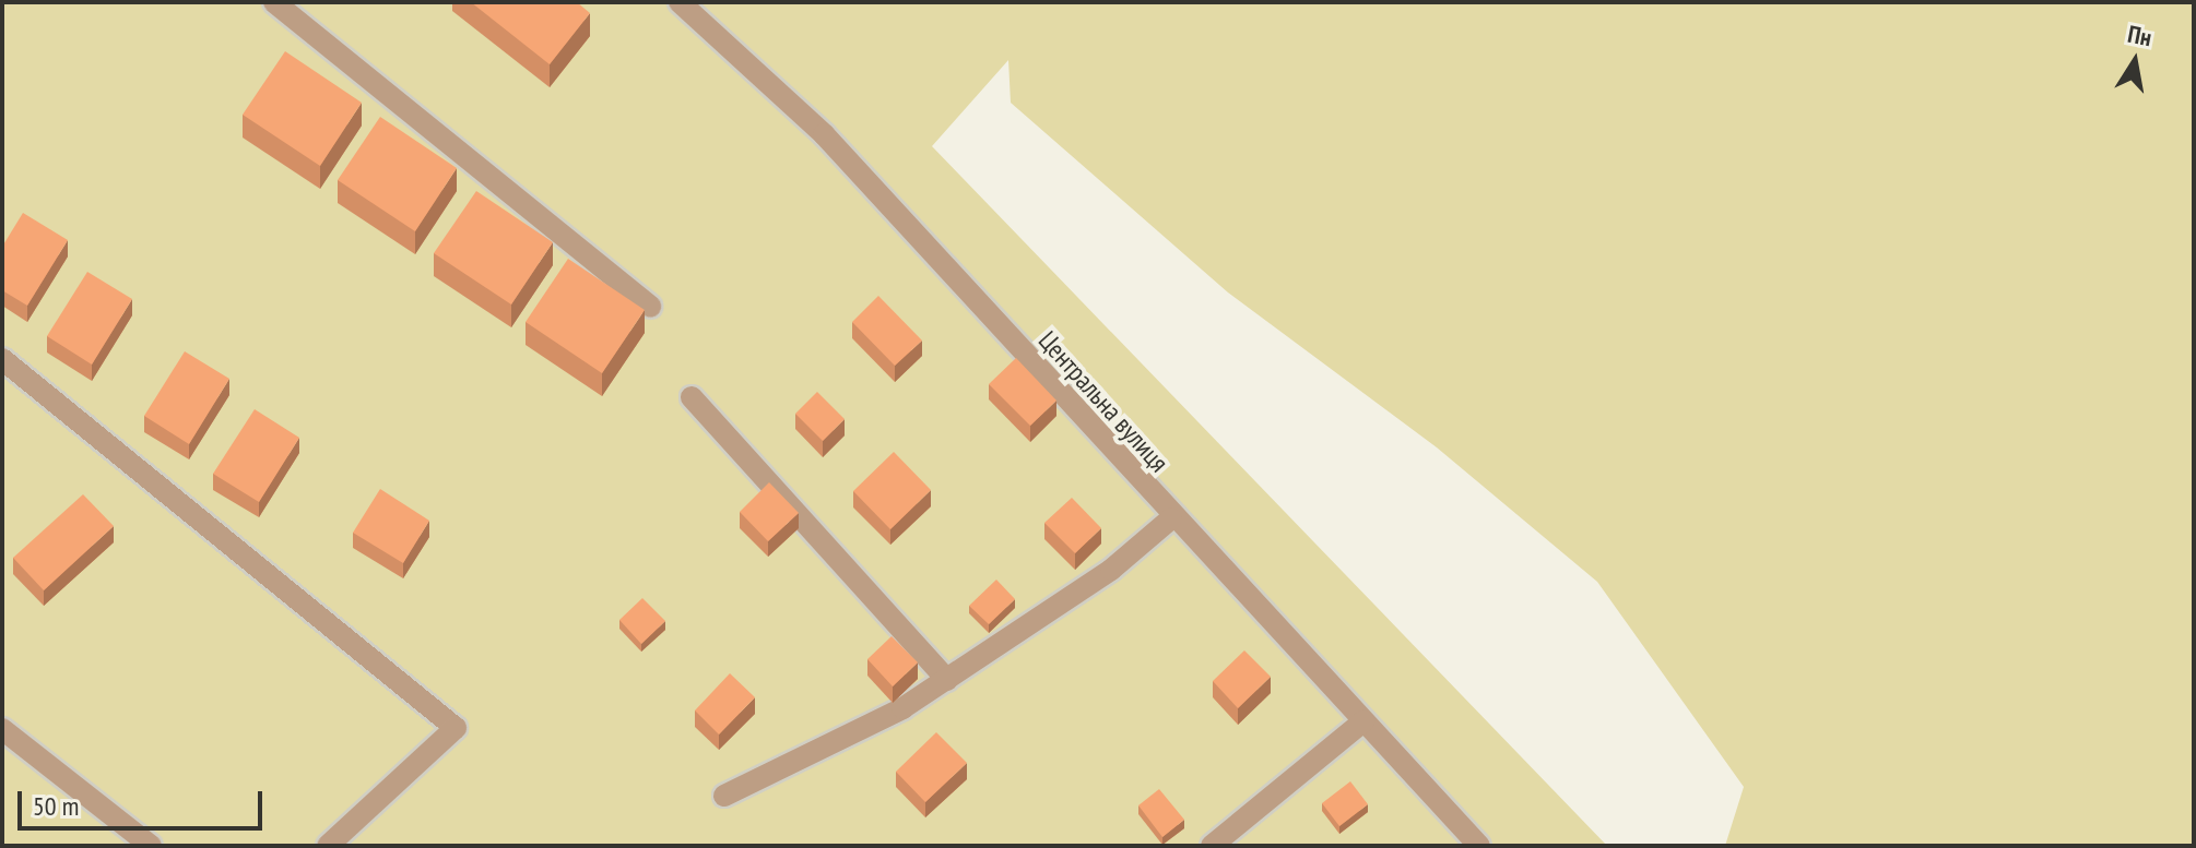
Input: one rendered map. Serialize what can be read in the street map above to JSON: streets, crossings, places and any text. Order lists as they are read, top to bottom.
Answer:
{
  "streets": {
    "street": ["Центральна вулиця"]
  },
  "scale_bar": "50 m",
  "north": "top"
}
